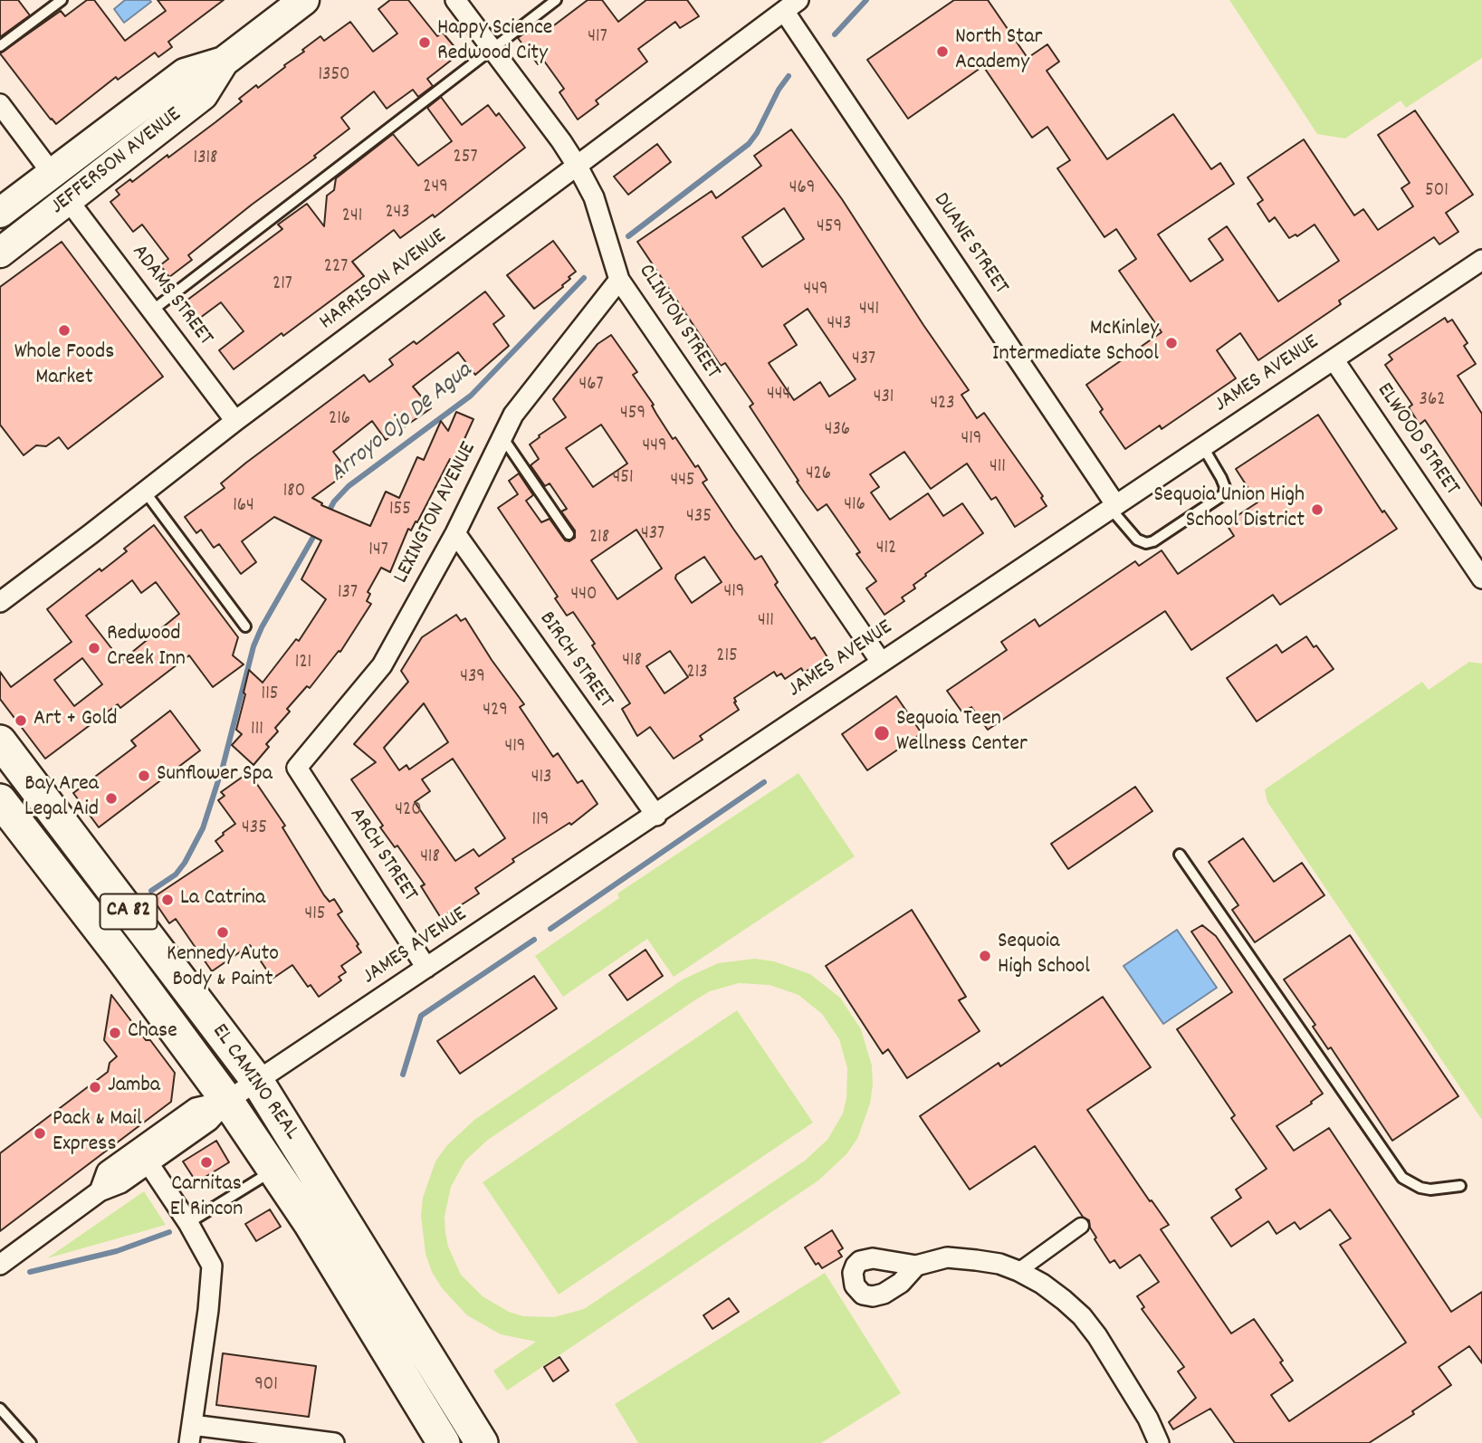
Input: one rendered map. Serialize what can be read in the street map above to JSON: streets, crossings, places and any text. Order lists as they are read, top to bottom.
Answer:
{
  "streets": {
    "main road": ["JEFFERSON AVENUE", "CA 82", "EL CAMINO REAL"],
    "street": [
      "DUANE STREET",
      "HARRISON AVENUE",
      "ADAMS STREET",
      "CLINTON STREET",
      "JAMES AVENUE",
      "ELWOOD STREET",
      "LEXINGTON AVENUE",
      "BIRCH STREET",
      "ARCH STREET"
    ]
  },
  "crossings": [
    ["JEFFERSON AVENUE", "ADAMS STREET"],
    ["DUANE STREET", "HARRISON AVENUE"],
    ["DUANE STREET", "JAMES AVENUE"],
    ["HARRISON AVENUE", "ADAMS STREET"],
    ["HARRISON AVENUE", "CLINTON STREET"],
    ["CLINTON STREET", "JAMES AVENUE"],
    ["CLINTON STREET", "LEXINGTON AVENUE"],
    ["JAMES AVENUE", "ELWOOD STREET"],
    ["JAMES AVENUE", "BIRCH STREET"],
    ["JAMES AVENUE", "ARCH STREET"],
    ["JAMES AVENUE", "EL CAMINO REAL"],
    ["LEXINGTON AVENUE", "BIRCH STREET"],
    ["LEXINGTON AVENUE", "ARCH STREET"]
  ],
  "water": ["Arroyo Ojo De Agua"],
  "places": [
    "Happy Science Redwood City",
    "North Star Academy",
    "Whole Foods Market",
    "McKinley Intermediate School",
    "Sequoia Union High School District",
    "Redwood Creek Inn",
    "Art + Gold",
    "Sequoia Teen Wellness Center",
    "Sunflower Spa",
    "Bay Area Legal Aid",
    "La Catrina",
    "Kennedy Auto Body & Paint",
    "Sequoia High School",
    "Chase",
    "Jamba",
    "Pack & Mail Express",
    "Carnitas El Rincon"
  ],
  "house_numbers": [
    "417",
    "1350",
    "257",
    "1318",
    "249",
    "469",
    "501",
    "243",
    "241",
    "459",
    "227",
    "217",
    "449",
    "441",
    "443",
    "437",
    "467",
    "444",
    "431",
    "362",
    "423",
    "459",
    "216",
    "436",
    "419",
    "449",
    "411",
    "426",
    "451",
    "445",
    "180",
    "416",
    "164",
    "155",
    "435",
    "437",
    "218",
    "412",
    "147",
    "419",
    "137",
    "440",
    "411",
    "215",
    "418",
    "121",
    "213",
    "439",
    "115",
    "429",
    "111",
    "419",
    "413",
    "420",
    "119",
    "435",
    "418",
    "415",
    "901"
  ]
}
